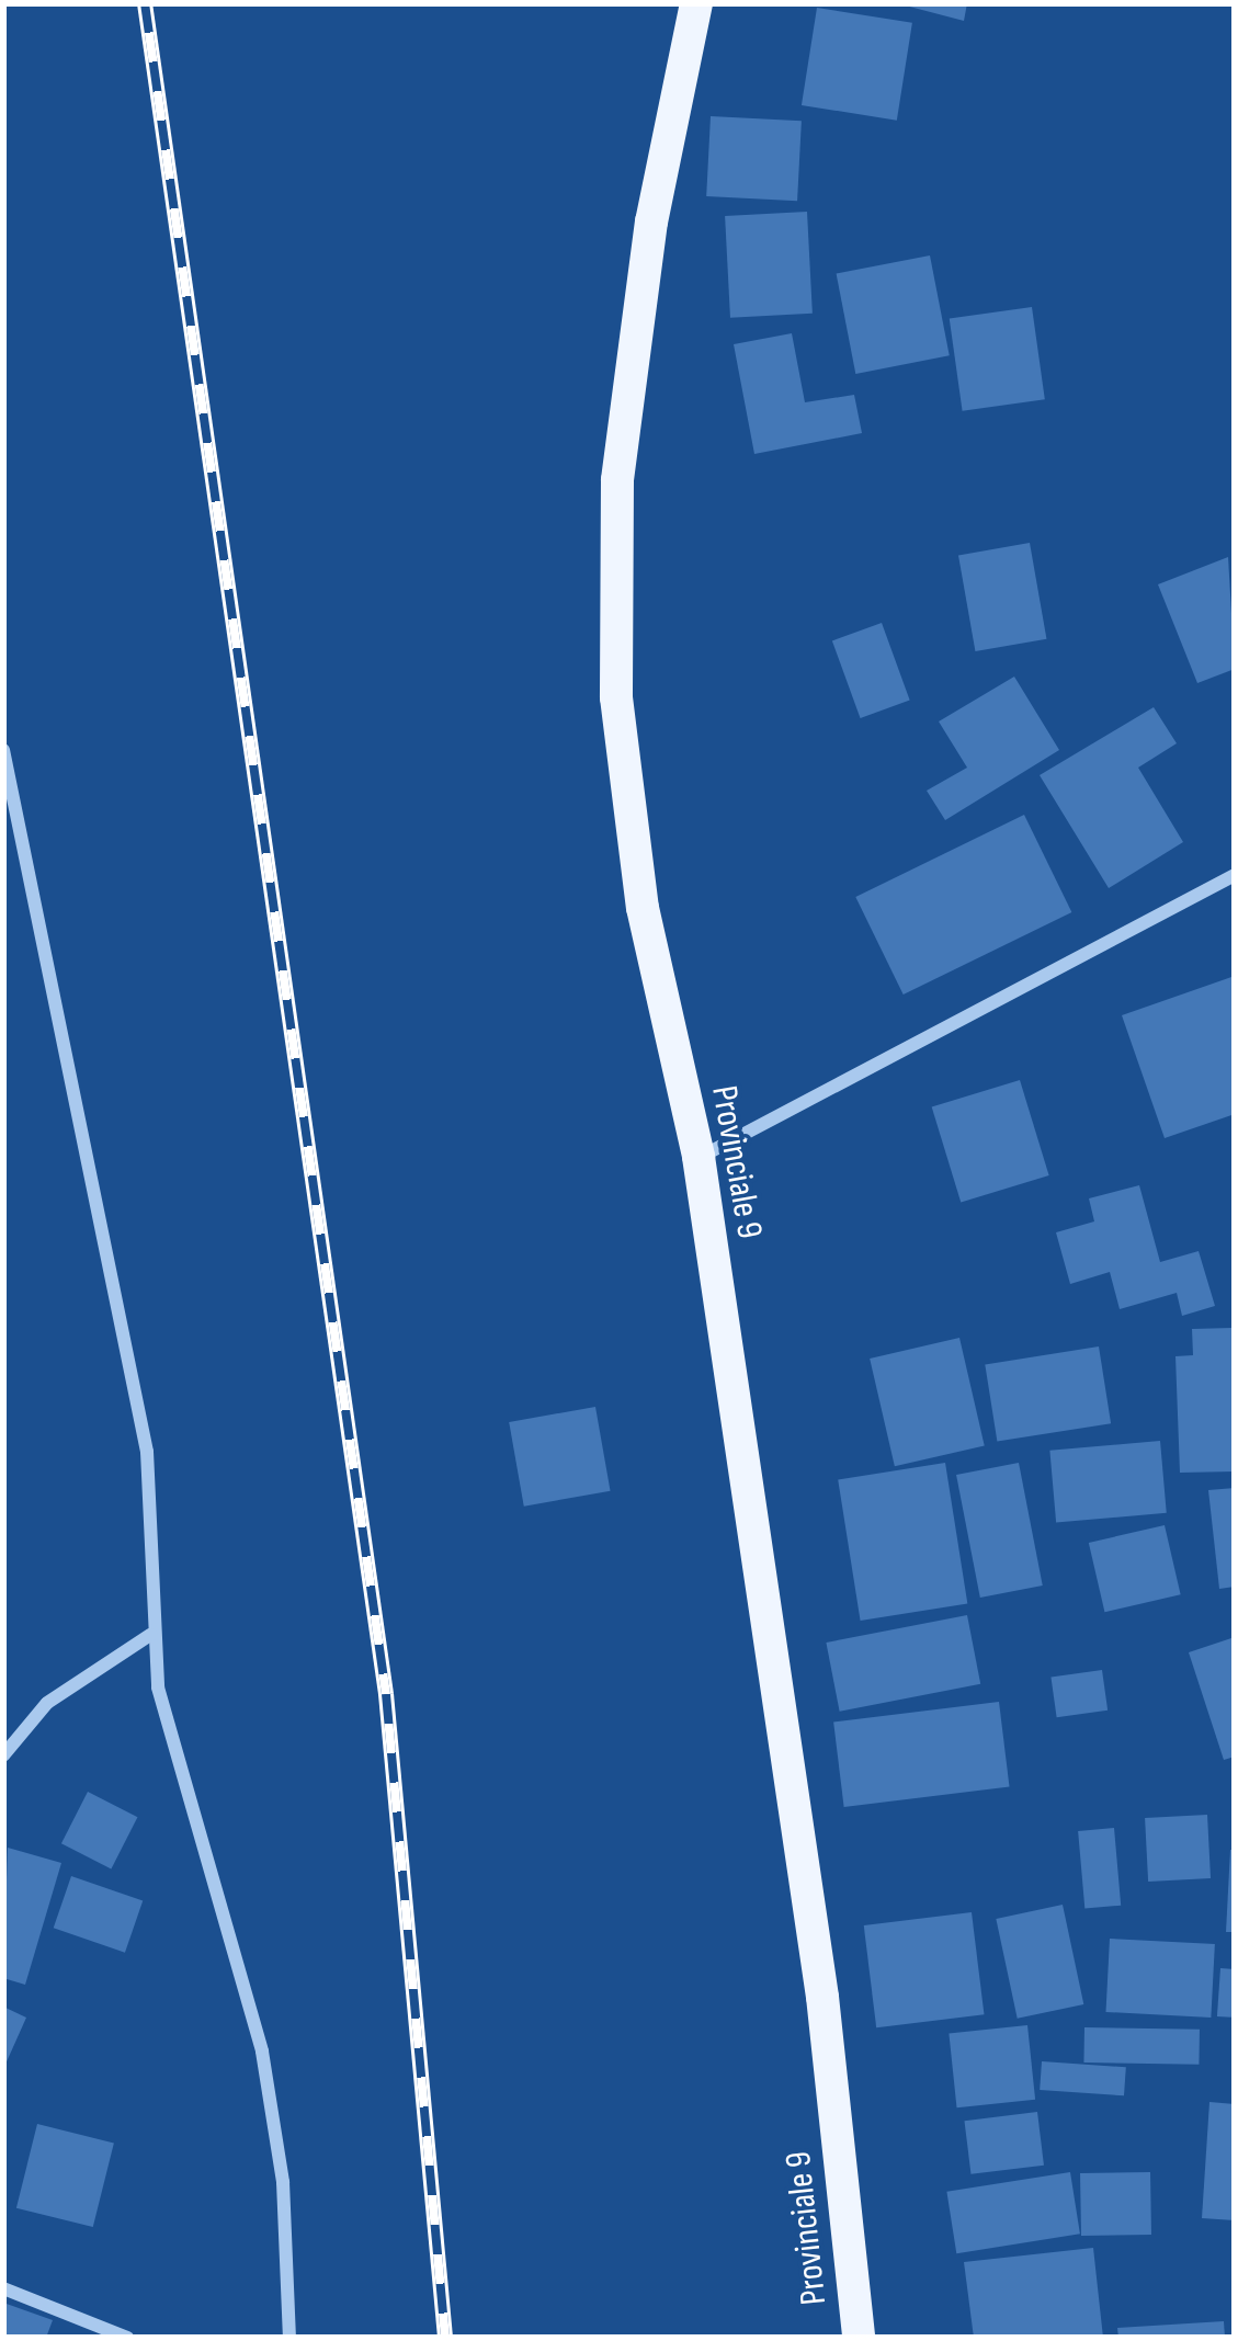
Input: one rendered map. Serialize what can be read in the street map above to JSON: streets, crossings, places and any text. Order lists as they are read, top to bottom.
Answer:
{
  "streets": {
    "main road": ["Provinciale 9"]
  }
}
